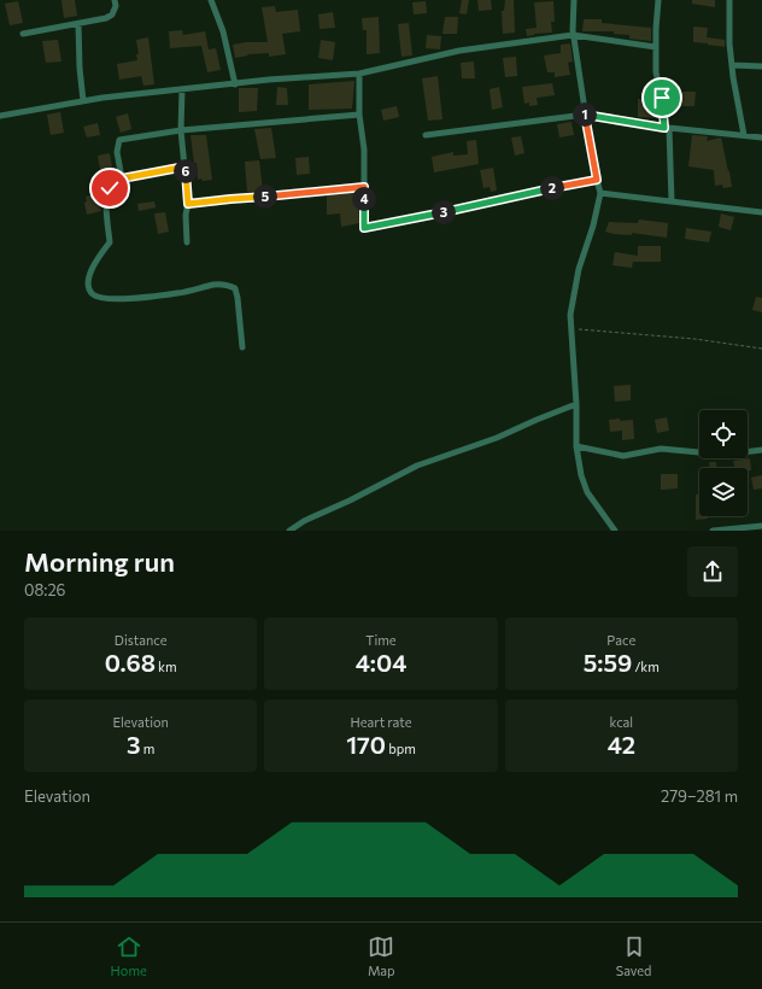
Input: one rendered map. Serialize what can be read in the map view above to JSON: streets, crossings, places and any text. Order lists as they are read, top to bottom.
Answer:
{
  "page": {
    "pins": [
      "1",
      "6",
      "2",
      "5",
      "4",
      "3"
    ],
    "heading": ["Morning run", "08:26"],
    "stats": [
      ["Distance", "0.68 km"],
      ["Time", "4:04"],
      ["Pace", "5:59 /km"],
      ["Elevation", "3 m"],
      ["Heart rate", "170 bpm"],
      ["kcal", "42"]
    ],
    "chart": ["Elevation", "279–281 m"],
    "tabs": ["Home", "Map", "Saved"]
  }
}
